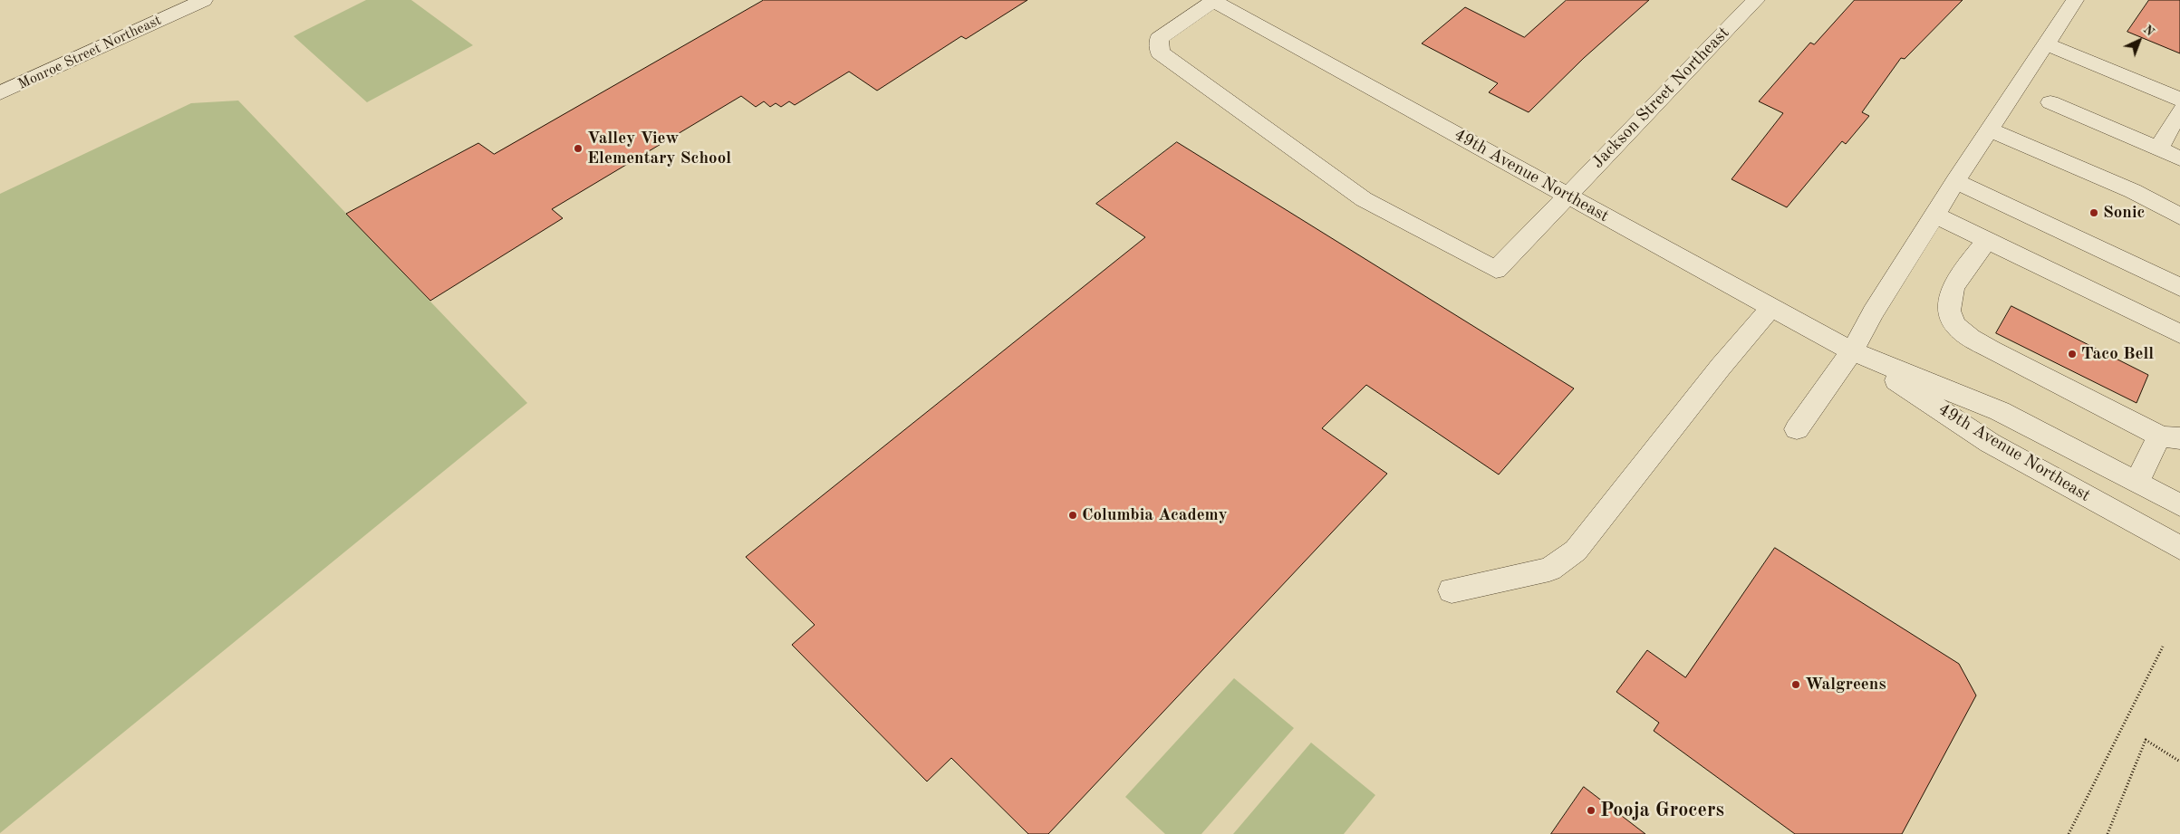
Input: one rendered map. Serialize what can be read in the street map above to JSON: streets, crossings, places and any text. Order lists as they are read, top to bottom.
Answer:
{
  "streets": {
    "street": ["Monroe Street Northeast", "Jackson Street Northeast", "49th Avenue Northeast"]
  },
  "crossings": [
    ["Jackson Street Northeast", "49th Avenue Northeast"]
  ],
  "places": [
    "Valley View Elementary School",
    "Sonic",
    "Taco Bell",
    "Columbia Academy",
    "Walgreens",
    "Pooja Grocers"
  ],
  "north": "top right"
}
